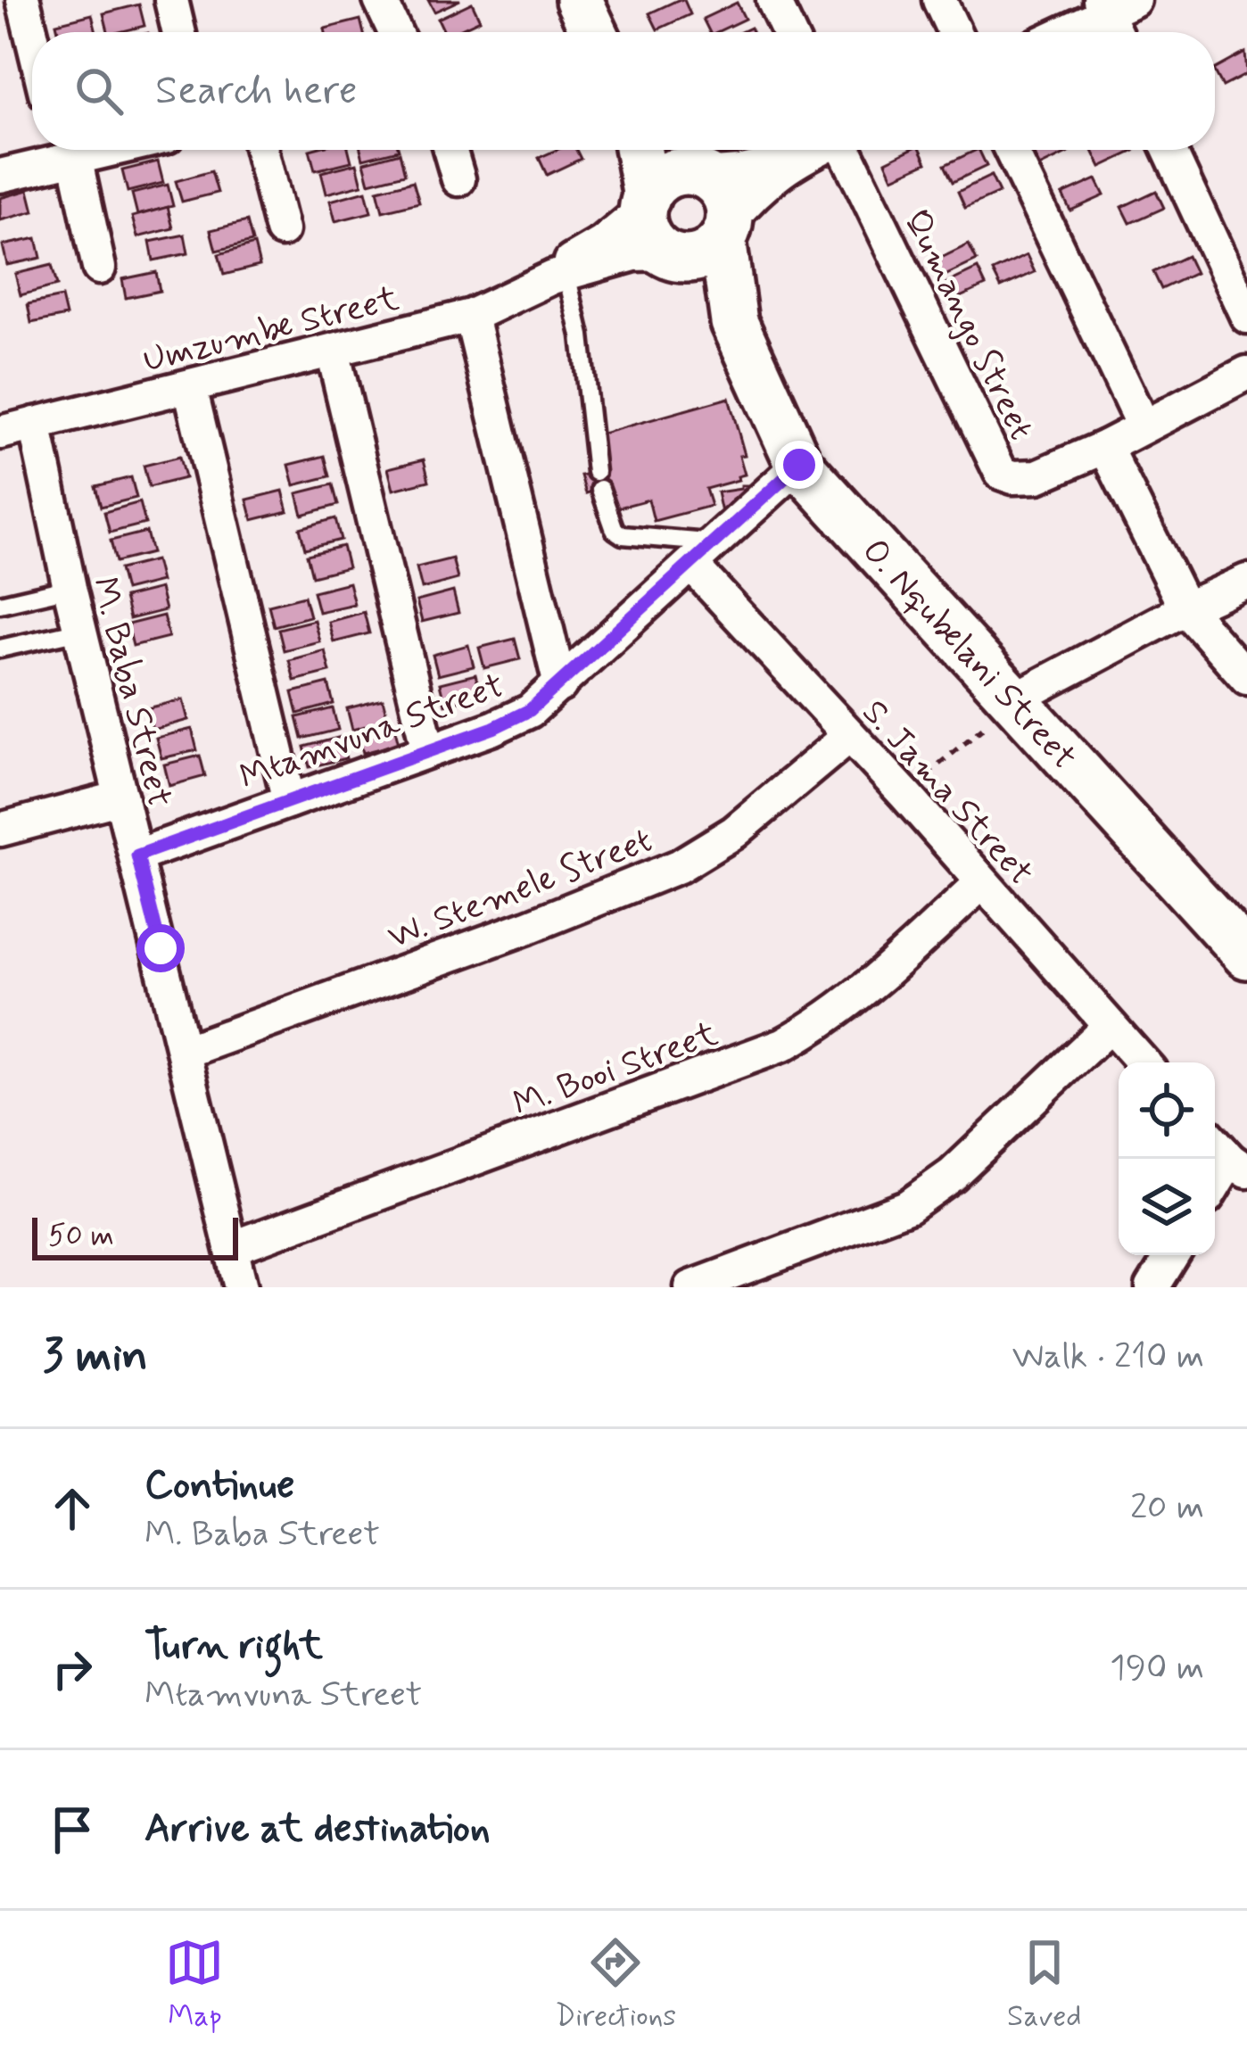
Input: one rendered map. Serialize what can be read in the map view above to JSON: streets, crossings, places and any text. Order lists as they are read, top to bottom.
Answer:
{
  "streets": {
    "street": [
      "Qumango Street",
      "Umzumbe Street",
      "O. Nqubelani Street",
      "M. Baba Street",
      "Mtamvuna Street",
      "S. Jama Street",
      "W. Stemele Street",
      "M. Booi Street"
    ]
  },
  "crossings": [
    ["Umzumbe Street", "O. Nqubelani Street"],
    ["Umzumbe Street", "M. Baba Street"],
    ["O. Nqubelani Street", "Mtamvuna Street"],
    ["M. Baba Street", "Mtamvuna Street"],
    ["M. Baba Street", "W. Stemele Street"],
    ["M. Baba Street", "M. Booi Street"],
    ["Mtamvuna Street", "S. Jama Street"],
    ["S. Jama Street", "W. Stemele Street"],
    ["S. Jama Street", "M. Booi Street"]
  ],
  "scale_bar": "50 m",
  "page": {
    "search": "Search here",
    "scale": "50 m",
    "heading": ["3 min", "Walk · 210 m"],
    "list": [
      ["Continue", "M. Baba Street", "20 m"],
      ["Turn right", "Mtamvuna Street", "190 m"],
      "Arrive at destination"
    ],
    "nav": ["Map", "Directions", "Saved"]
  }
}
